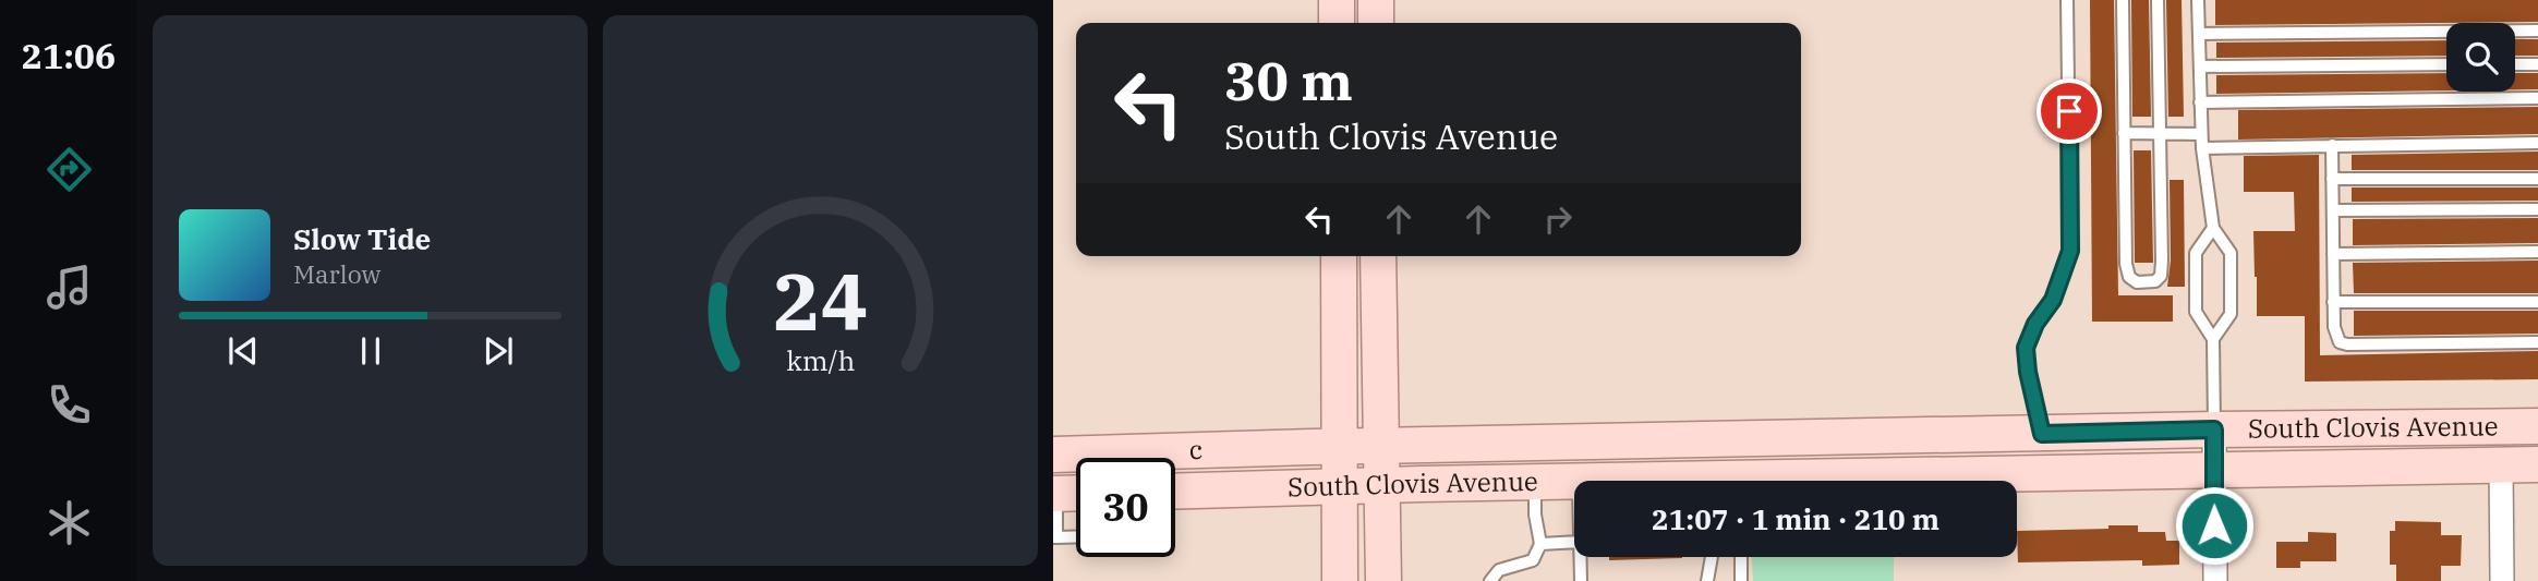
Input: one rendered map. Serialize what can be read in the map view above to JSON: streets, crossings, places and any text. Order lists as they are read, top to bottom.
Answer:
{
  "streets": {
    "main road": ["South Clovis Avenue", "c"]
  },
  "crossings": [
    ["South Clovis Avenue", "c"]
  ],
  "page": {
    "tabs": "21:06",
    "turn": ["30 m", "South Clovis Avenue"],
    "song": ["Slow Tide", "Marlow"],
    "limit": "30",
    "trip": "21:07 · 1 min · 210 m",
    "gauge": ["24", "km/h"]
  }
}
